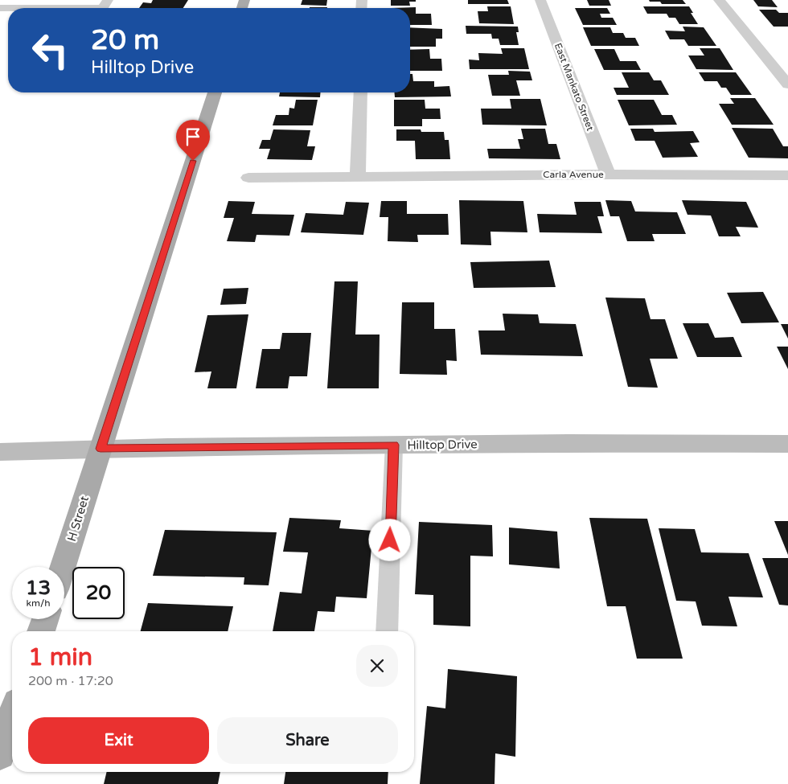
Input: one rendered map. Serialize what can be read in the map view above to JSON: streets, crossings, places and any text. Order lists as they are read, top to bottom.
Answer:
{
  "streets": {
    "main road": ["Hilltop Drive", "H Street"],
    "street": ["East Mankato Street", "Carla Avenue"]
  },
  "crossings": [
    ["East Mankato Street", "Carla Avenue"],
    ["Hilltop Drive", "H Street"]
  ],
  "page": {
    "turn": ["20 m", "Hilltop Drive"],
    "speed": "13 km/h",
    "limit": "20",
    "heading": ["1 min", "200 m · 17:20"],
    "buttons": ["Exit", "Share"]
  }
}
